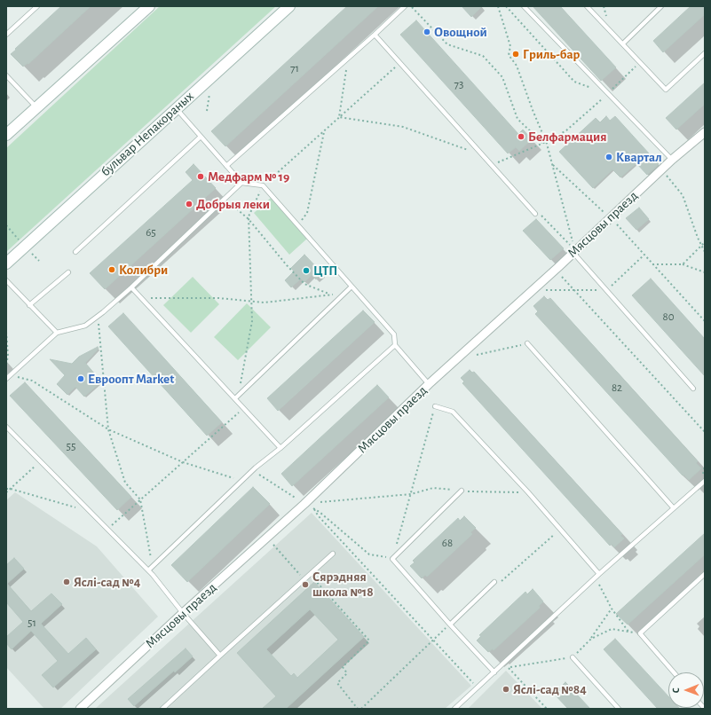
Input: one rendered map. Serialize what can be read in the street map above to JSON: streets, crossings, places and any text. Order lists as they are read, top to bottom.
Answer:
{
  "streets": {
    "main road": ["бульвар Непакораных"],
    "street": ["Мясцовы праезд"]
  },
  "places": [
    "Овощной",
    "Гриль-бар",
    "Белфармация",
    "Квартал",
    "Медфарм № 19",
    "Добрыя леки",
    "Колибри",
    "ЦТП",
    "Евроопт Market",
    "Яслі-сад №4",
    "Сярэдняя школа №18",
    "Яслі-сад №84"
  ],
  "house_numbers": [
    "71",
    "73",
    "65",
    "80",
    "82",
    "55",
    "68",
    "51"
  ],
  "north": "left"
}
